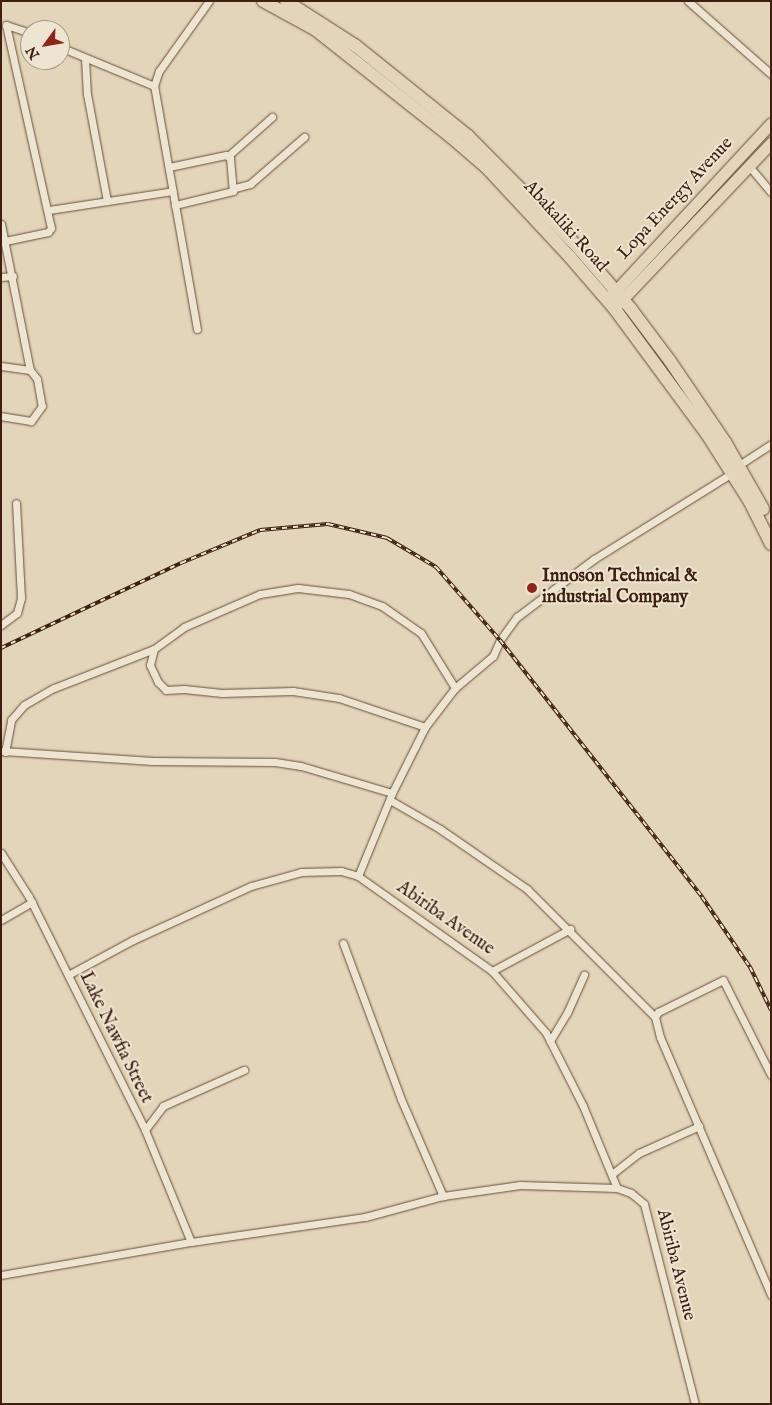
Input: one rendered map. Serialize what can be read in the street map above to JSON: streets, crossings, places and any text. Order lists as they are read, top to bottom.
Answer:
{
  "streets": {
    "highway": ["Abakaliki Road"],
    "main road": ["Lopa Energy Avenue"],
    "street": ["Abiriba Avenue", "Lake Nawfia Street"]
  },
  "crossings": [
    ["Lopa Energy Avenue", "Abakaliki Road"],
    ["Abiriba Avenue", "Lake Nawfia Street"]
  ],
  "places": ["Innoson Technical & industrial Company"],
  "north": "bottom left"
}
